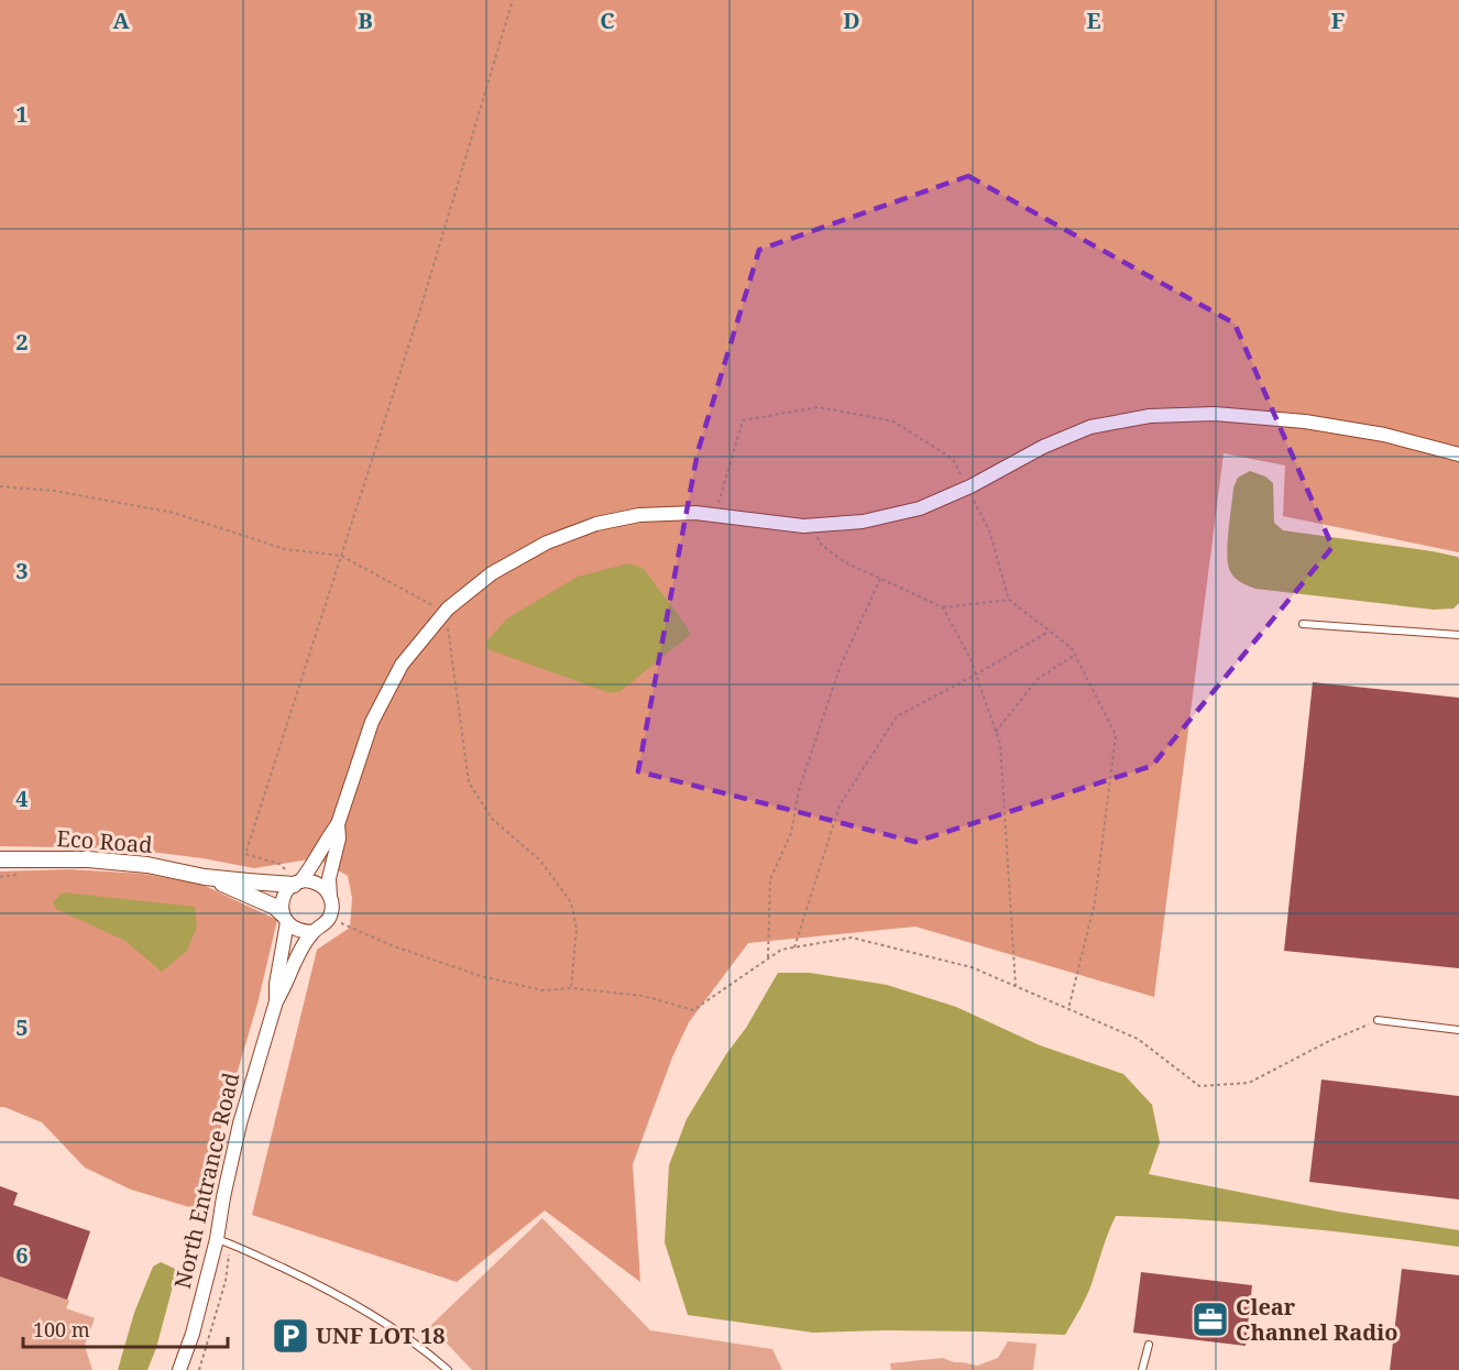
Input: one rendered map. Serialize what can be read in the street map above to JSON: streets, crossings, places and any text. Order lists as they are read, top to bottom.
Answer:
{
  "streets": {
    "street": ["Eco Road", "North Entrance Road"]
  },
  "places": {
    "office": ["Clear Channel Radio"],
    "parking": ["UNF LOT 18"]
  },
  "scale_bar": "100 m",
  "grid": {
    "columns": [
      "A",
      "B",
      "C",
      "D",
      "E",
      "F"
    ],
    "rows": [
      "1",
      "2",
      "3",
      "4",
      "5",
      "6"
    ]
  }
}
